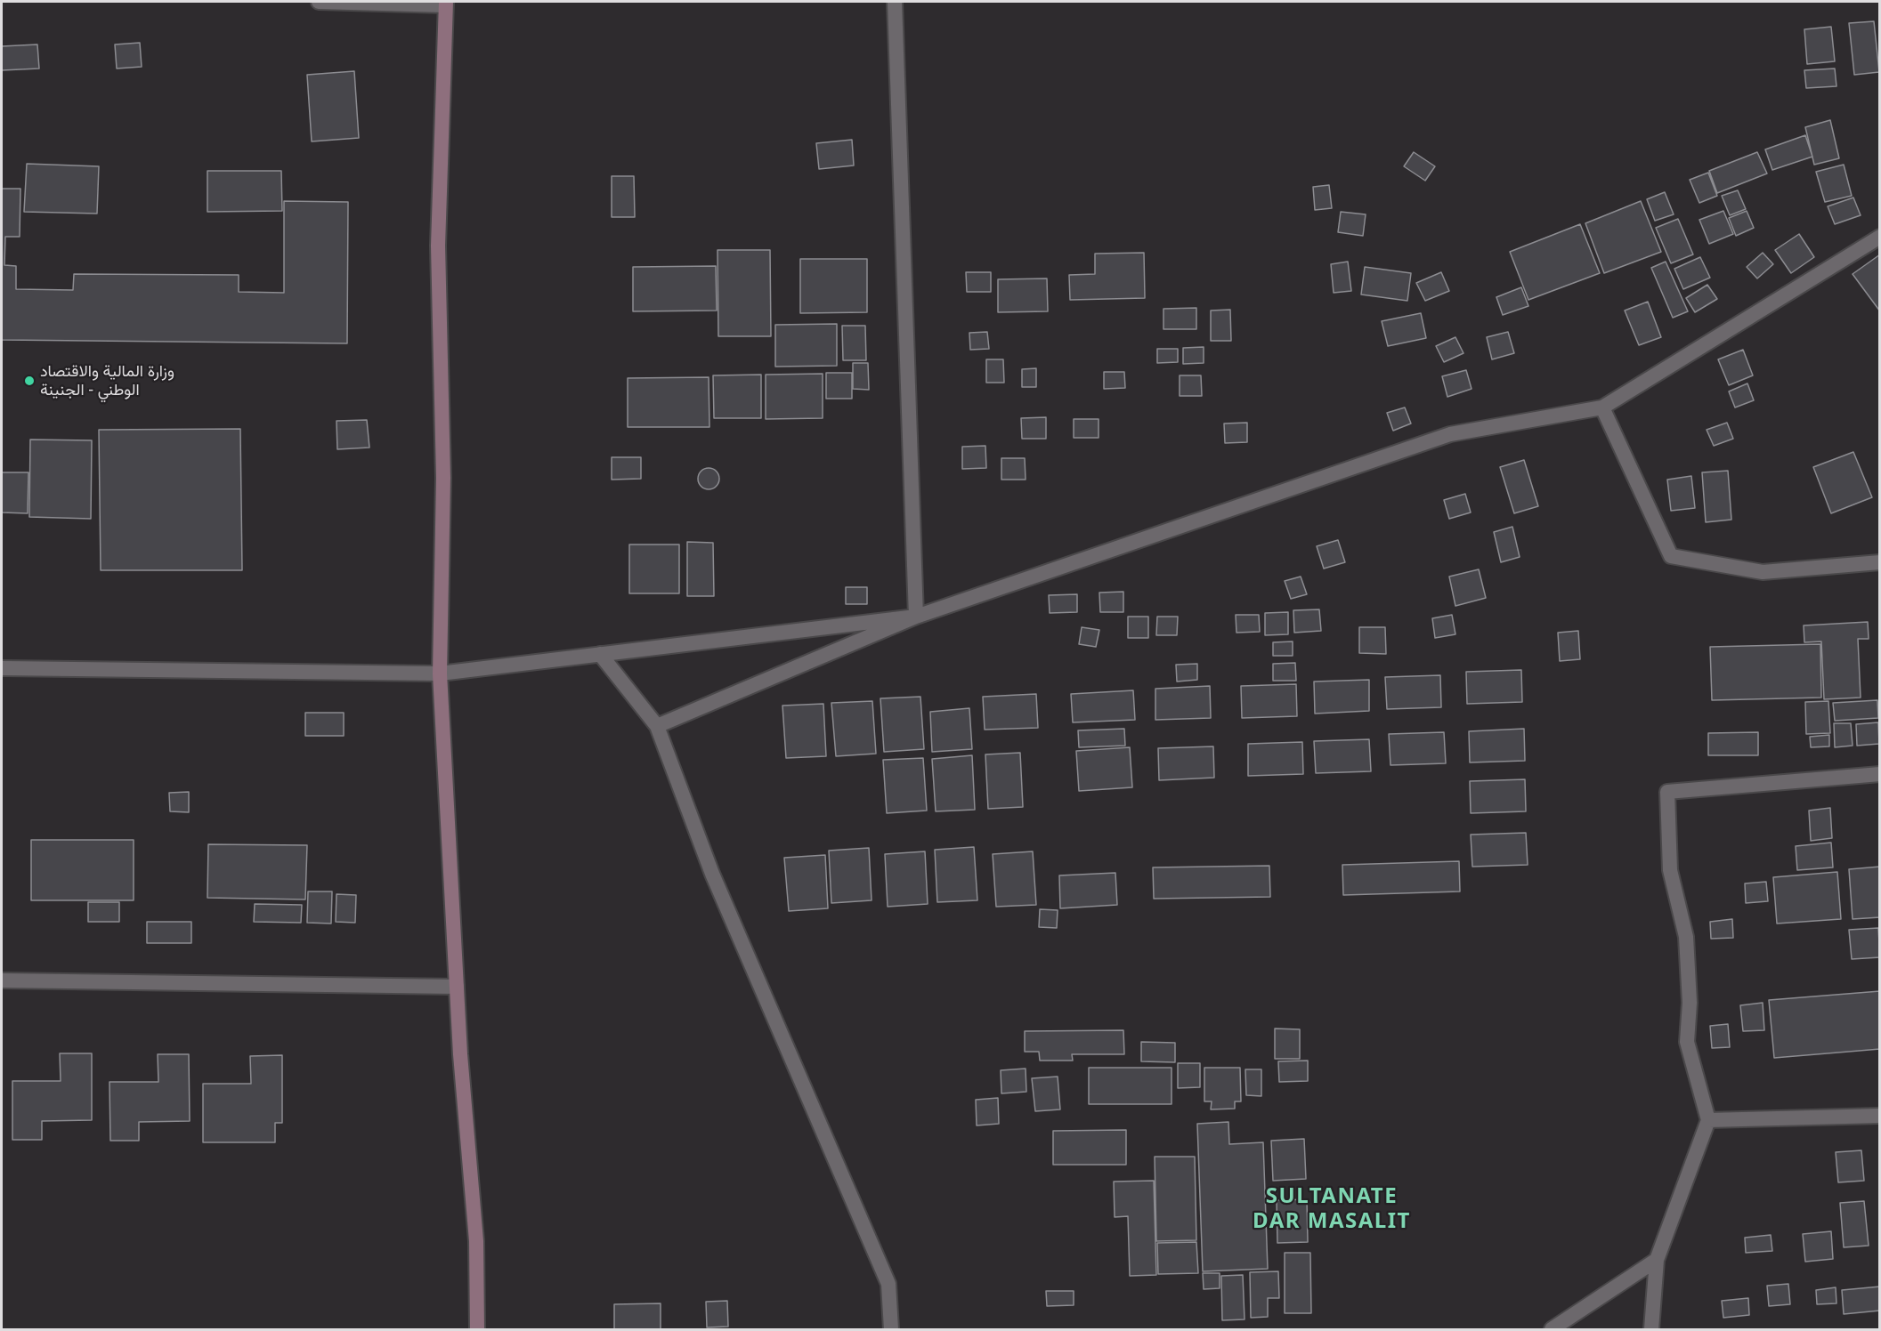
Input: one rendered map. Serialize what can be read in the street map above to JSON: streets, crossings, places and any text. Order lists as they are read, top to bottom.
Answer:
{
  "districts": ["SULTANATE DAR MASALIT"],
  "places": ["وزارة المالية والاقتصاد الوطني - الجنينة"]
}
